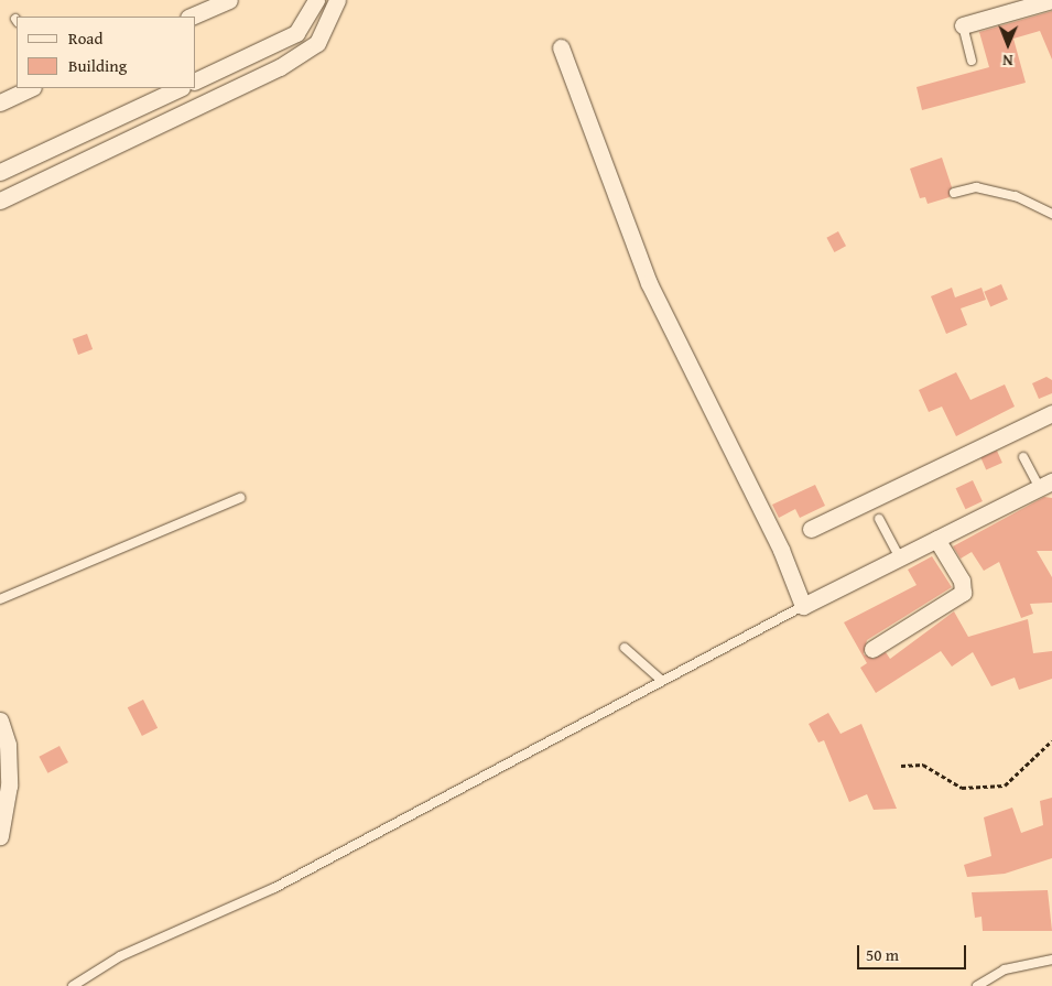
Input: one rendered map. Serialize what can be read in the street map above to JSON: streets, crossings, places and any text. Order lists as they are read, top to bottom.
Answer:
{
  "legend": ["Road", "Building"],
  "scale_bar": "50 m",
  "north": "bottom"
}
